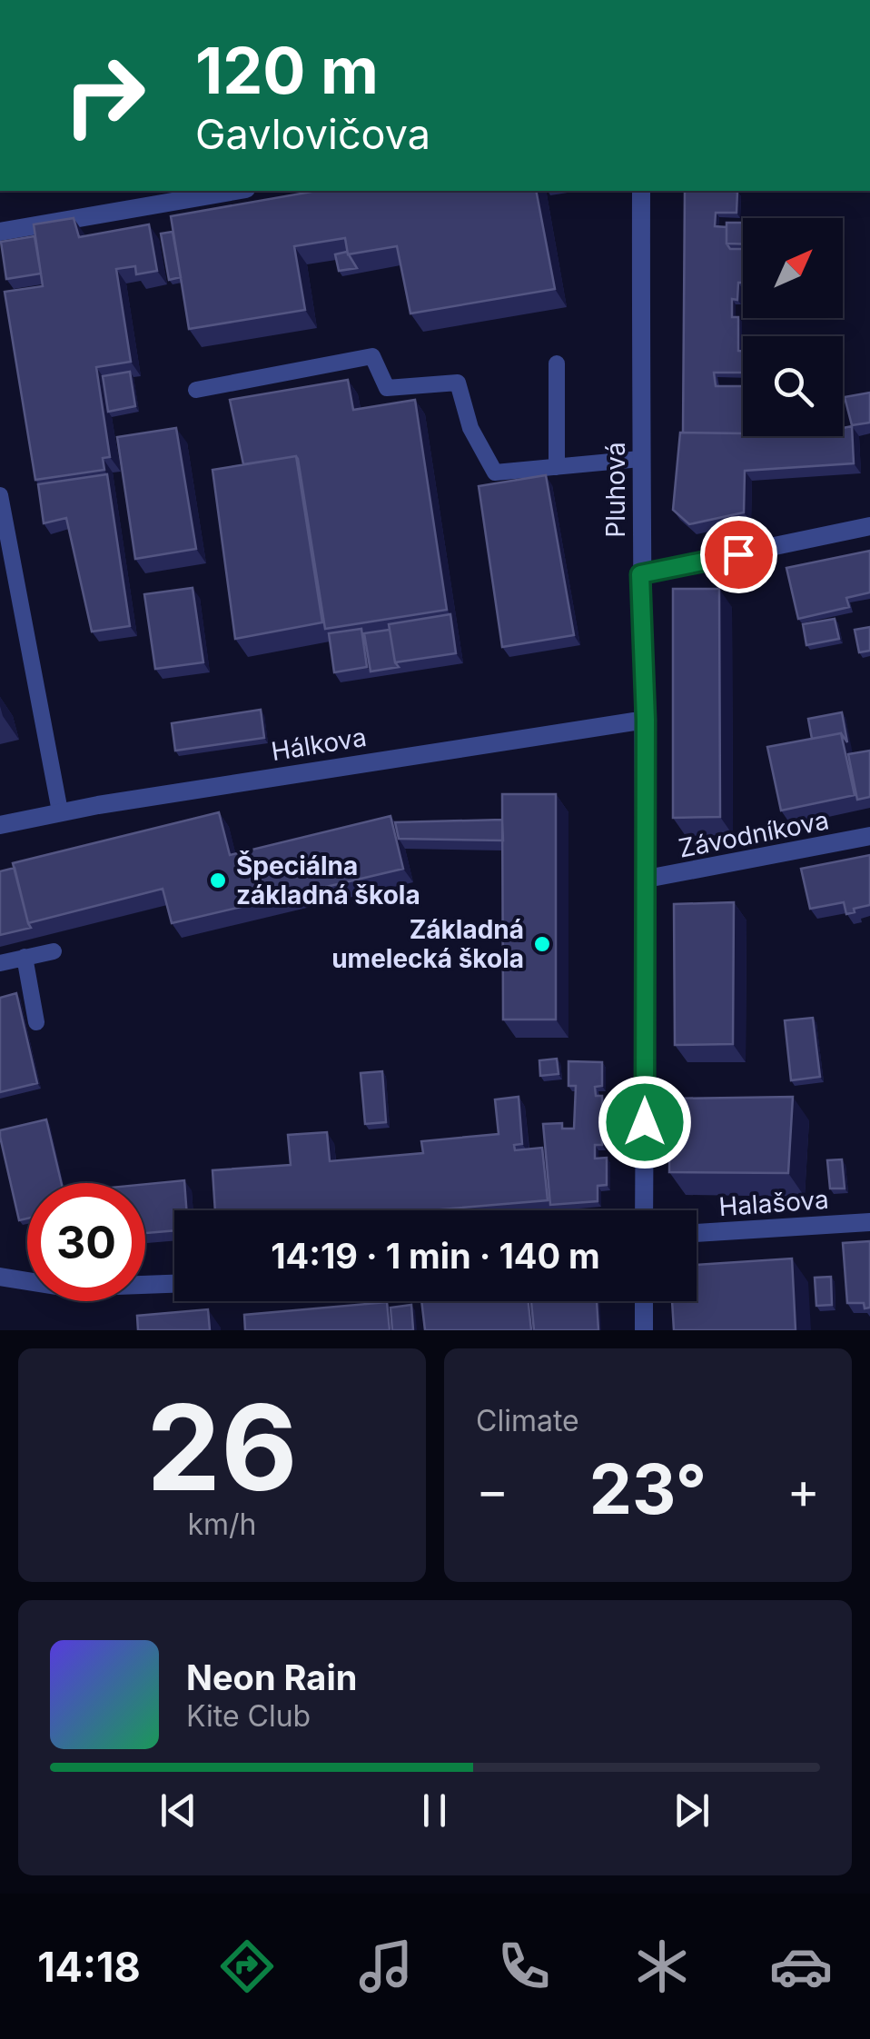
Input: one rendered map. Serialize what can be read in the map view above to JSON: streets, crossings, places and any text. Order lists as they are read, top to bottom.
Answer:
{
  "streets": {
    "street": [
      "Pluhová",
      "Hálkova",
      "Závodníkova",
      "Halašova"
    ]
  },
  "crossings": [
    ["Pluhová", "Hálkova"],
    ["Pluhová", "Závodníkova"]
  ],
  "places": ["Špeciálna základná škola", "Základná umelecká škola"],
  "north": "top right",
  "page": {
    "turn": ["120 m", "Gavlovičova"],
    "limit": "30",
    "trip": "14:19 · 1 min · 140 m",
    "tile": [
      ["26", "km/h"],
      "Climate"
    ],
    "heat": ["−", "23°", "+"],
    "song": ["Neon Rain", "Kite Club"],
    "tabs": "14:18"
  }
}
